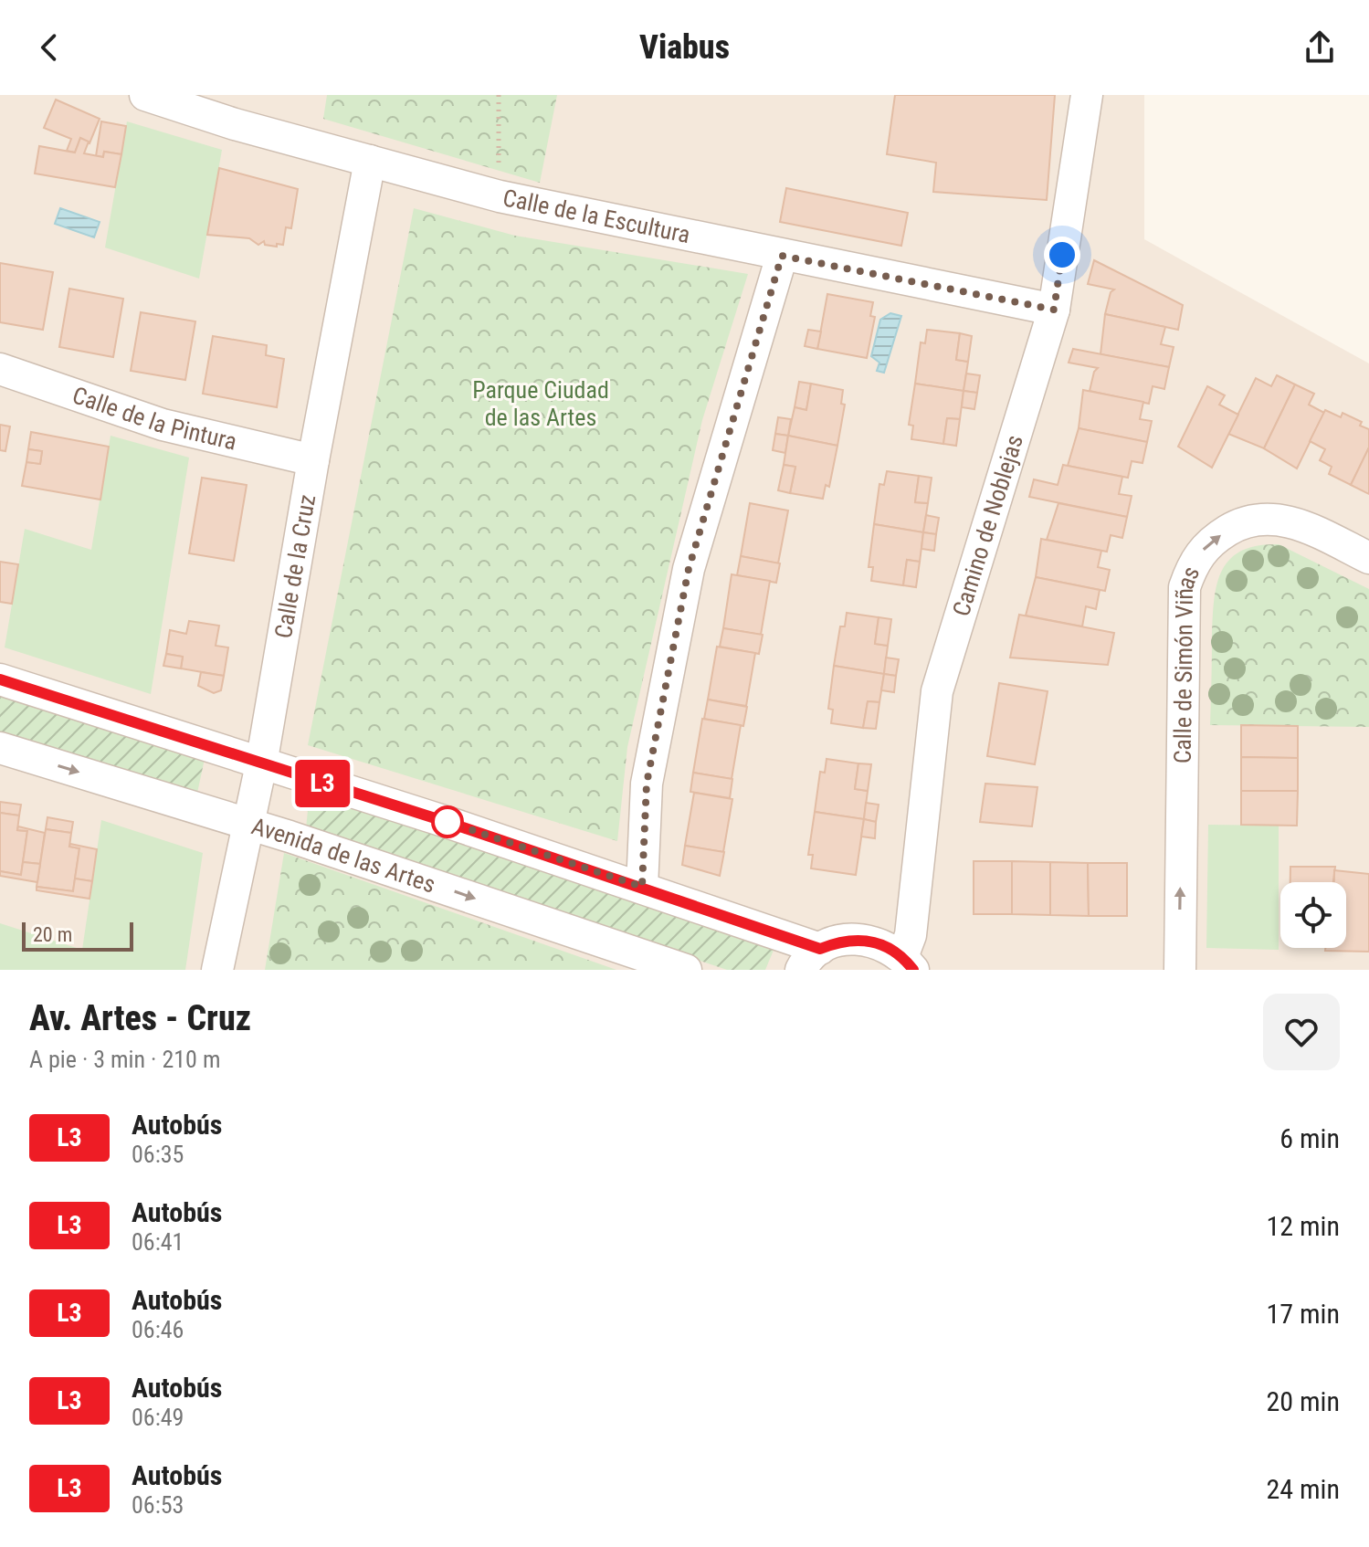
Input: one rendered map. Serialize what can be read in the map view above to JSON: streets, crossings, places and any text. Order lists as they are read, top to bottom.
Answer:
{
  "streets": {
    "street": [
      "Calle de la Escultura",
      "Calle de la Pintura",
      "Camino de Noblejas",
      "Calle de la Cruz",
      "Calle de Simón Viñas",
      "Avenida de las Artes"
    ]
  },
  "crossings": [
    ["Calle de la Escultura", "Camino de Noblejas"],
    ["Calle de la Escultura", "Calle de la Cruz"],
    ["Calle de la Pintura", "Calle de la Cruz"],
    ["Calle de la Cruz", "Avenida de las Artes"]
  ],
  "parks": ["Parque Ciudad de las Artes"],
  "lines": ["bus line L3"],
  "scale_bar": "20 m",
  "page": {
    "header": "Viabus",
    "on_map": "L3",
    "scale": "20 m",
    "heading": ["Av. Artes - Cruz", "A pie · 3 min · 210 m"],
    "list": [
      {
        "mark": "L3",
        "name": "Autobús",
        "note": "06:35",
        "value": "6 min"
      },
      {
        "mark": "L3",
        "name": "Autobús",
        "note": "06:41",
        "value": "12 min"
      },
      {
        "mark": "L3",
        "name": "Autobús",
        "note": "06:46",
        "value": "17 min"
      },
      {
        "mark": "L3",
        "name": "Autobús",
        "note": "06:49",
        "value": "20 min"
      },
      {
        "mark": "L3",
        "name": "Autobús",
        "note": "06:53",
        "value": "24 min"
      }
    ]
  }
}
